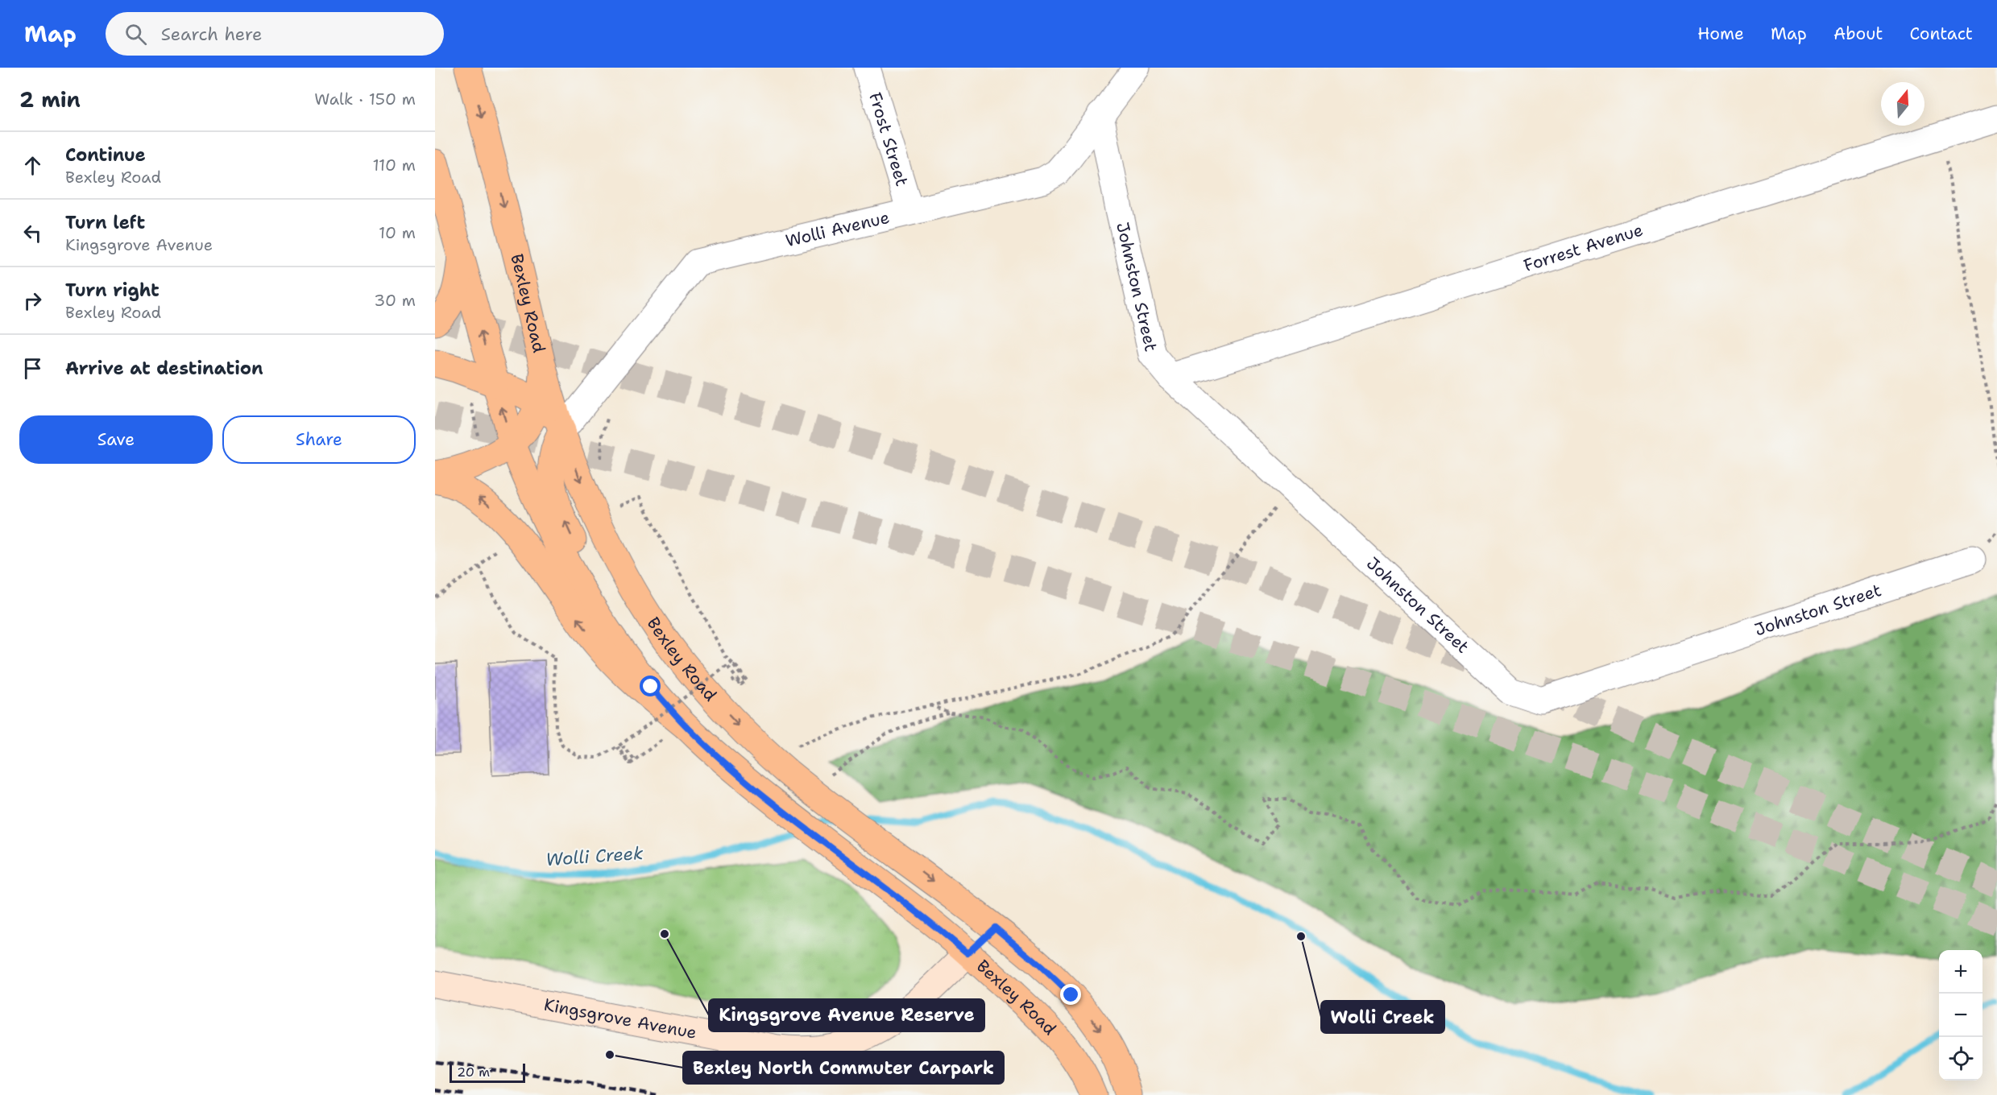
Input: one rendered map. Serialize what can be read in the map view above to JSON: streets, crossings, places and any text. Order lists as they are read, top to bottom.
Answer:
{
  "streets": {
    "main road": ["Bexley Road", "Kingsgrove Avenue"],
    "street": [
      "Frost Street",
      "Wolli Avenue",
      "Forrest Avenue",
      "Johnston Street"
    ]
  },
  "crossings": [
    ["Frost Street", "Wolli Avenue"],
    ["Wolli Avenue", "Johnston Street"],
    ["Wolli Avenue", "Bexley Road"],
    ["Forrest Avenue", "Johnston Street"],
    ["Bexley Road", "Kingsgrove Avenue"]
  ],
  "water": ["Wolli Creek"],
  "places": ["Kingsgrove Avenue Reserve", "Wolli Creek", "Bexley North Commuter Carpark"],
  "scale_bar": "20 m",
  "north": "top",
  "page": {
    "header": "Map",
    "search": "Search here",
    "nav": [
      "Home",
      "Map",
      "About",
      "Contact"
    ],
    "heading": ["2 min", "Walk · 150 m"],
    "list": [
      ["Continue", "Bexley Road", "110 m"],
      ["Turn left", "Kingsgrove Avenue", "10 m"],
      ["Turn right", "Bexley Road", "30 m"],
      "Arrive at destination"
    ],
    "buttons": ["Save", "Share"],
    "map_buttons": ["+", "−"],
    "scale": "20 m"
  }
}
